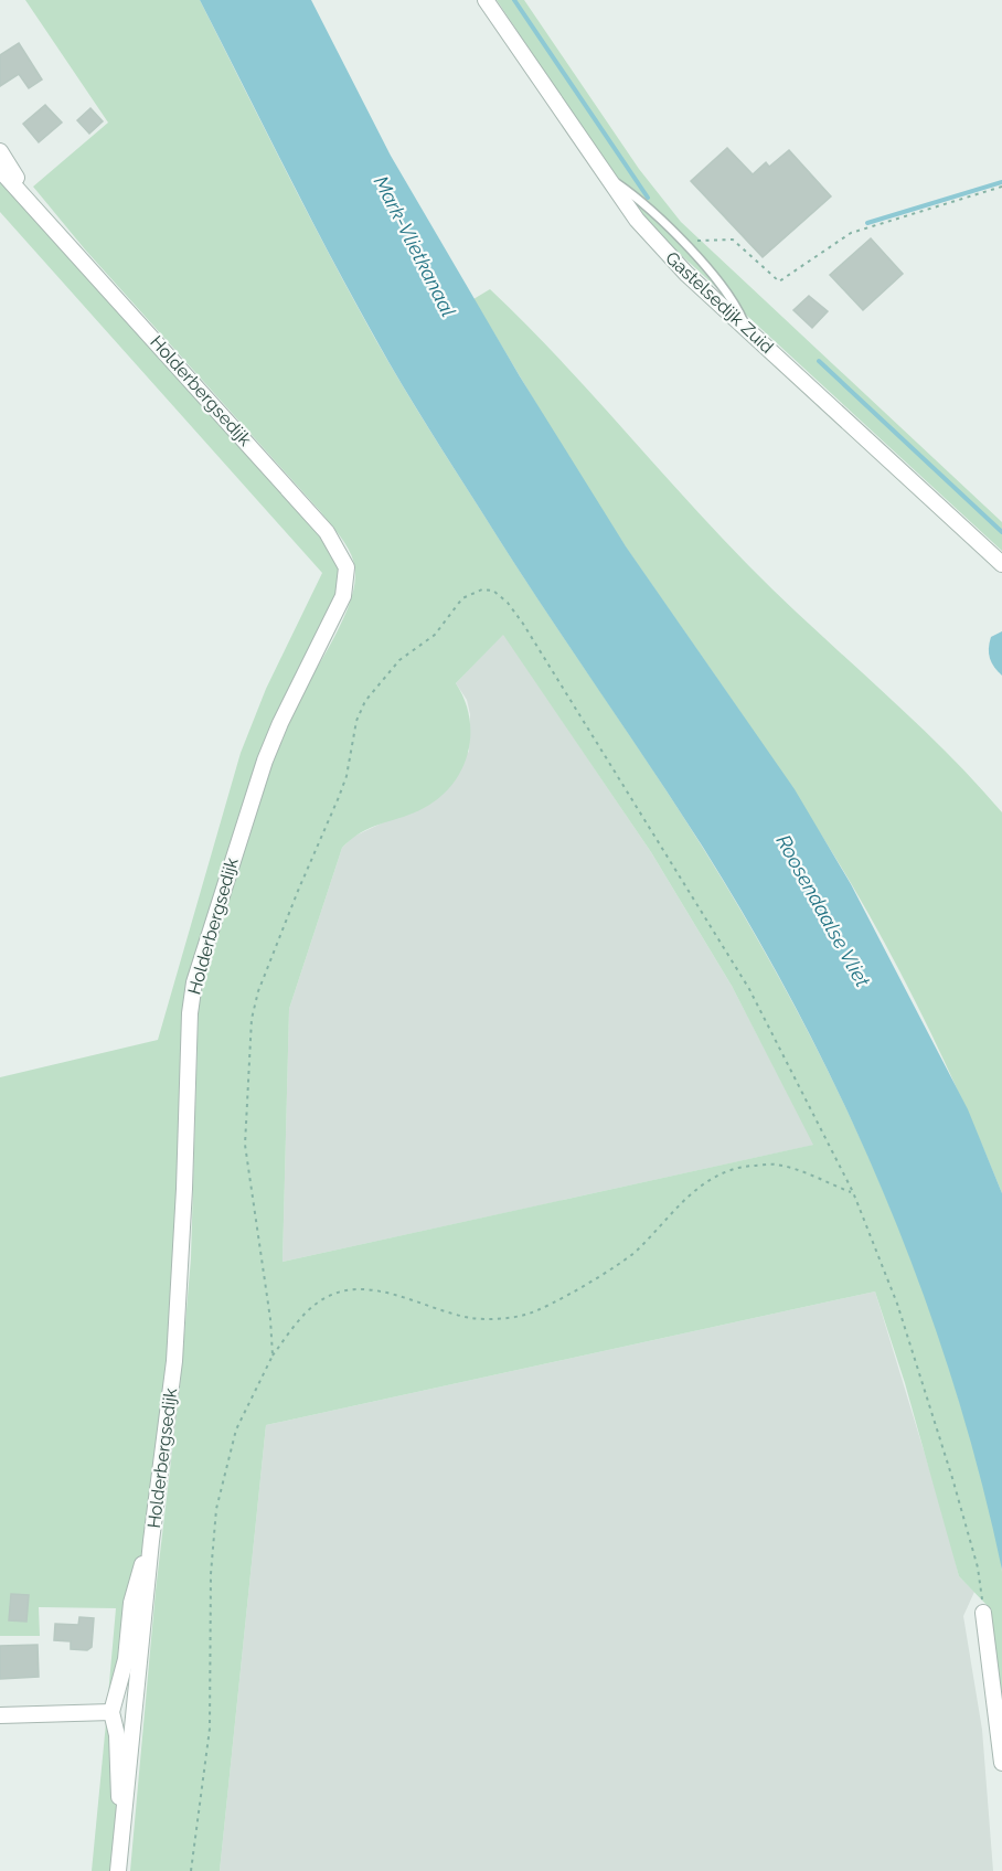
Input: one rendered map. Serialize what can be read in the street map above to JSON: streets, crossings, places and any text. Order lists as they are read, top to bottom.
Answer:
{
  "streets": {
    "street": ["Gastelsedijk Zuid", "Holderbergsedijk"]
  },
  "water": ["Mark-Vlietkanaal", "Roosendaalse Vliet"]
}
